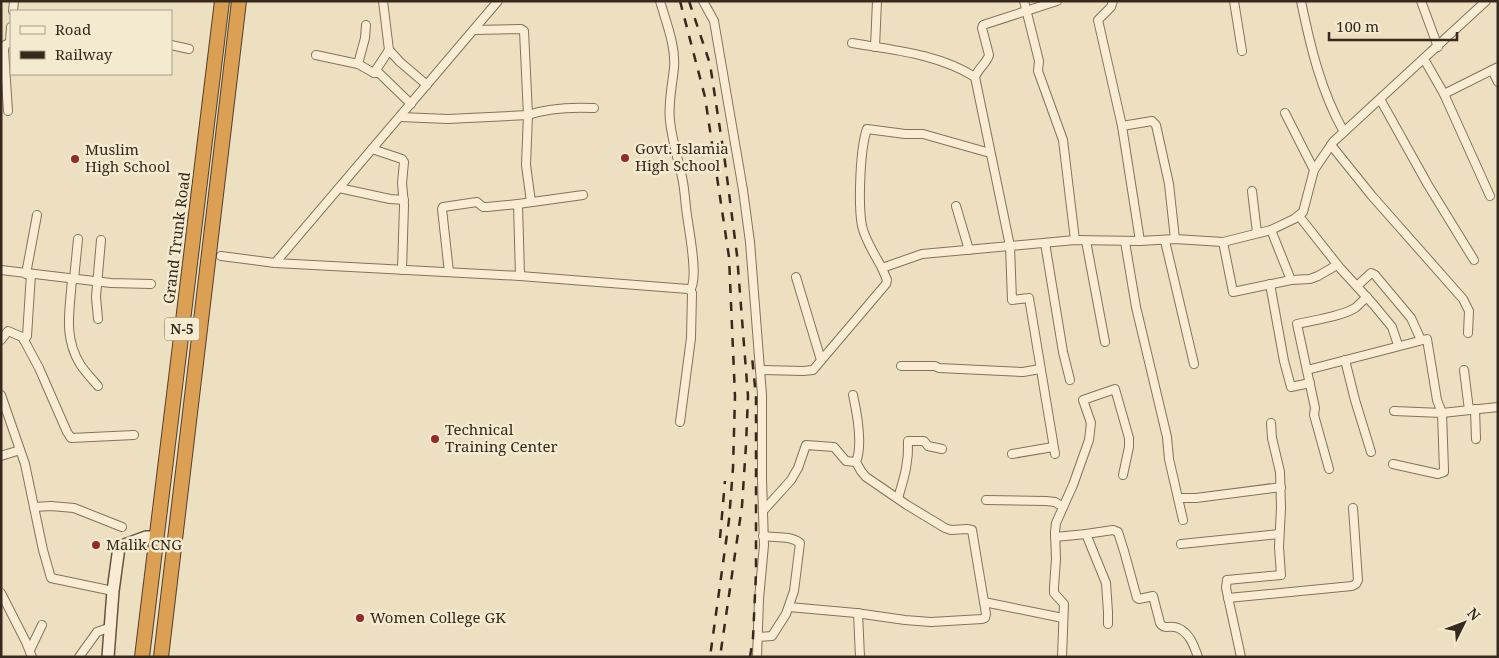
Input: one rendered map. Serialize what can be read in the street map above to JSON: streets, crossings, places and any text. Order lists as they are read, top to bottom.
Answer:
{
  "streets": {
    "highway": ["Grand Trunk Road", "N-5"]
  },
  "places": [
    "Govt. Islamia High School",
    "Muslim High School",
    "Technical Training Center",
    "Malik CNG",
    "Women College GK"
  ],
  "legend": ["Road", "Railway"],
  "scale_bar": "100 m",
  "north": "top right"
}
